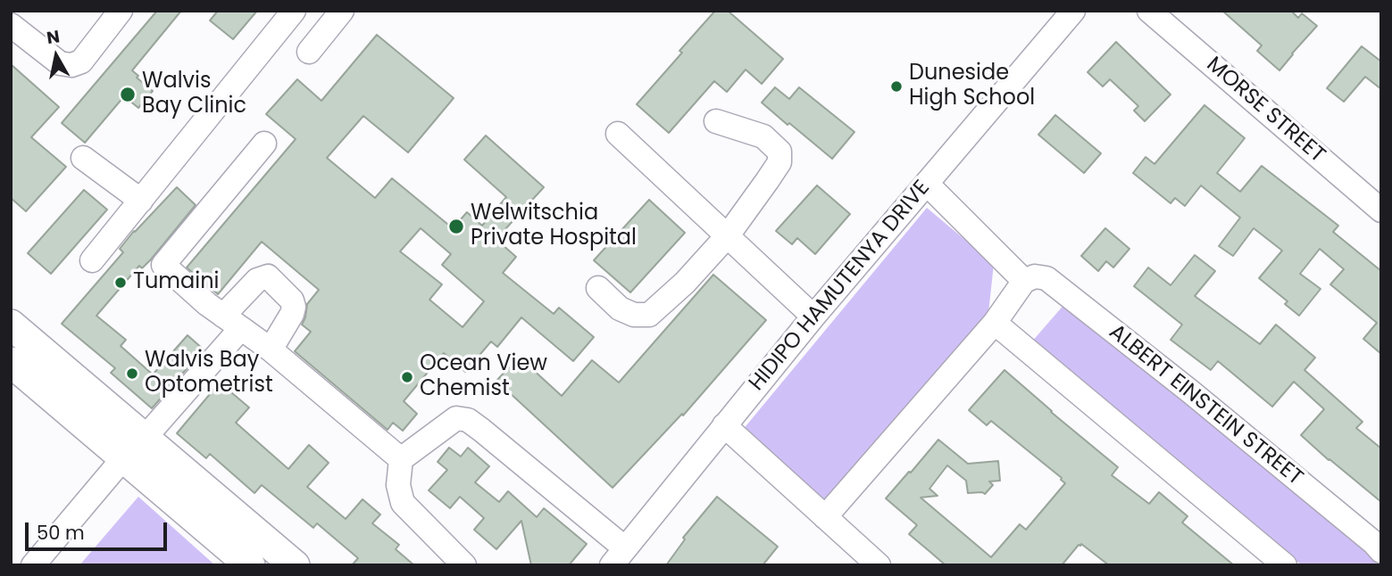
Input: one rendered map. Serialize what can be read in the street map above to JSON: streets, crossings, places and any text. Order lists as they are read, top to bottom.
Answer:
{
  "streets": {
    "street": ["MORSE STREET", "HIDIPO HAMUTENYA DRIVE", "ALBERT EINSTEIN STREET"]
  },
  "places": [
    "Duneside High School",
    "Walvis Bay Clinic",
    "Welwitschia Private Hospital",
    "Tumaini",
    "Walvis Bay Optometrist",
    "Ocean View Chemist"
  ],
  "scale_bar": "50 m",
  "north": "top"
}
